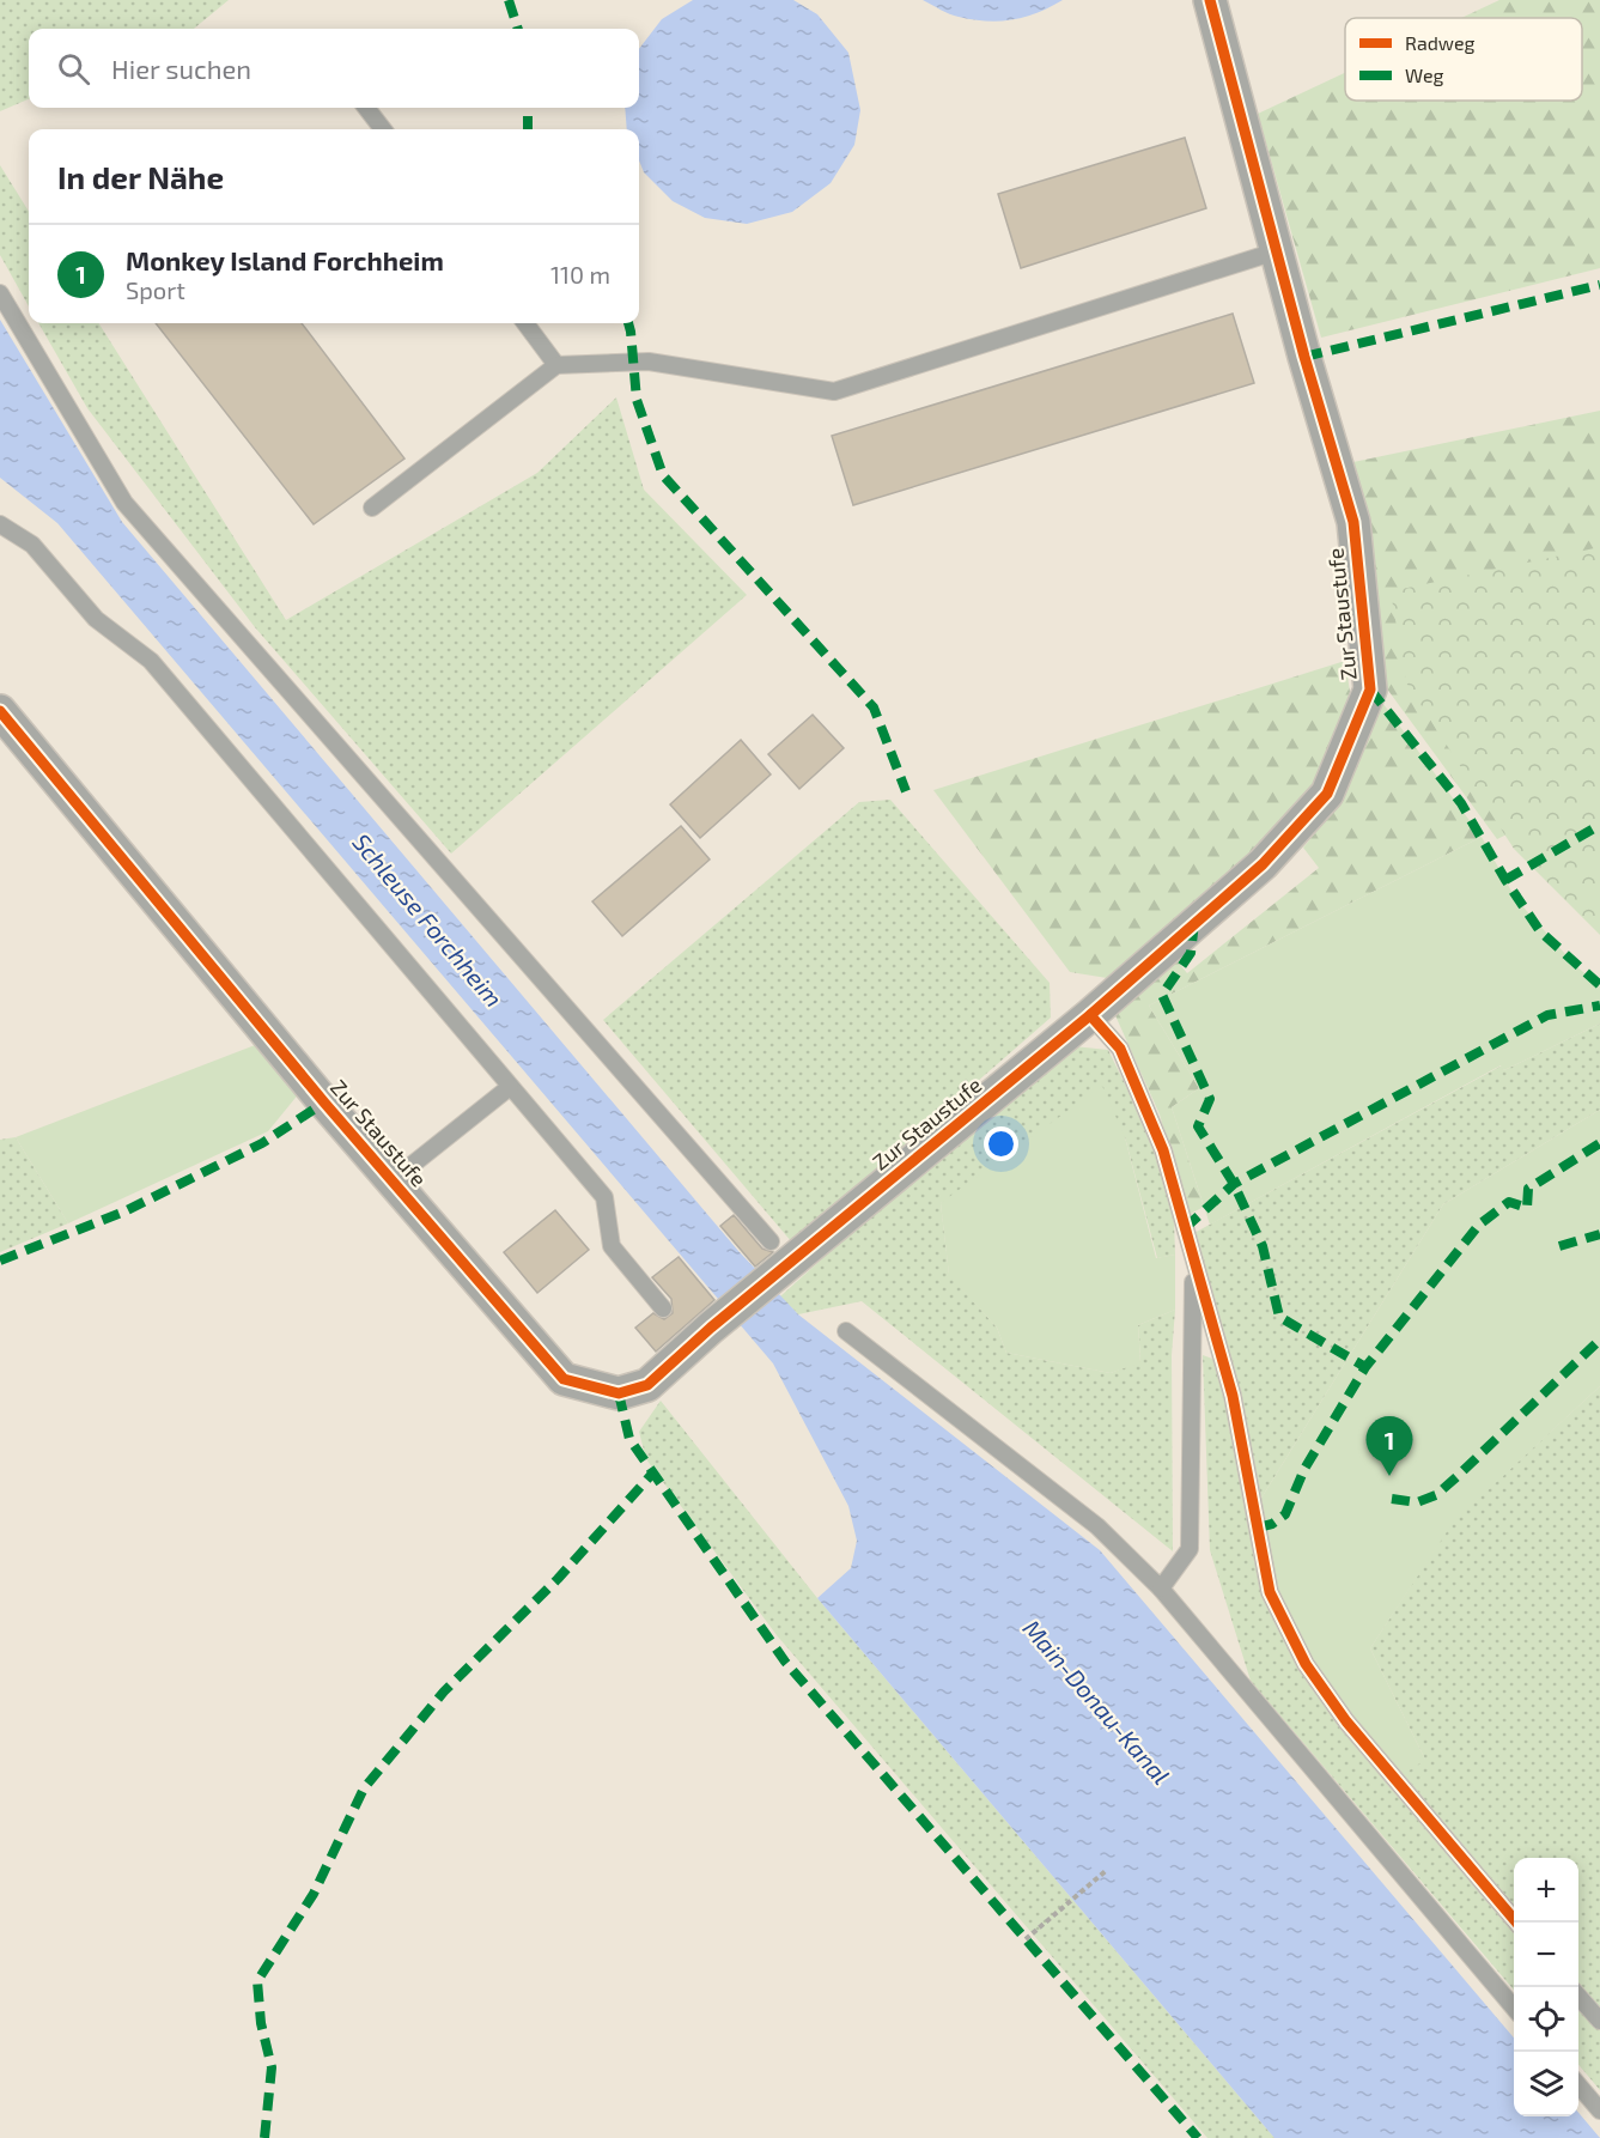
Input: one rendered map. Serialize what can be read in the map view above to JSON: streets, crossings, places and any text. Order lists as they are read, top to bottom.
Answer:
{
  "streets": {
    "street": ["Zur Staustufe"]
  },
  "water": ["Schleuse Forchheim", "Main-Donau-Kanal"],
  "legend": ["Radweg", "Weg"],
  "page": {
    "search": "Hier suchen",
    "heading": "In der Nähe",
    "list": [
      {
        "mark": "1",
        "name": "Monkey Island Forchheim",
        "note": "Sport",
        "value": "110 m"
      }
    ],
    "pins": "1",
    "map_buttons": ["+", "−"]
  }
}
